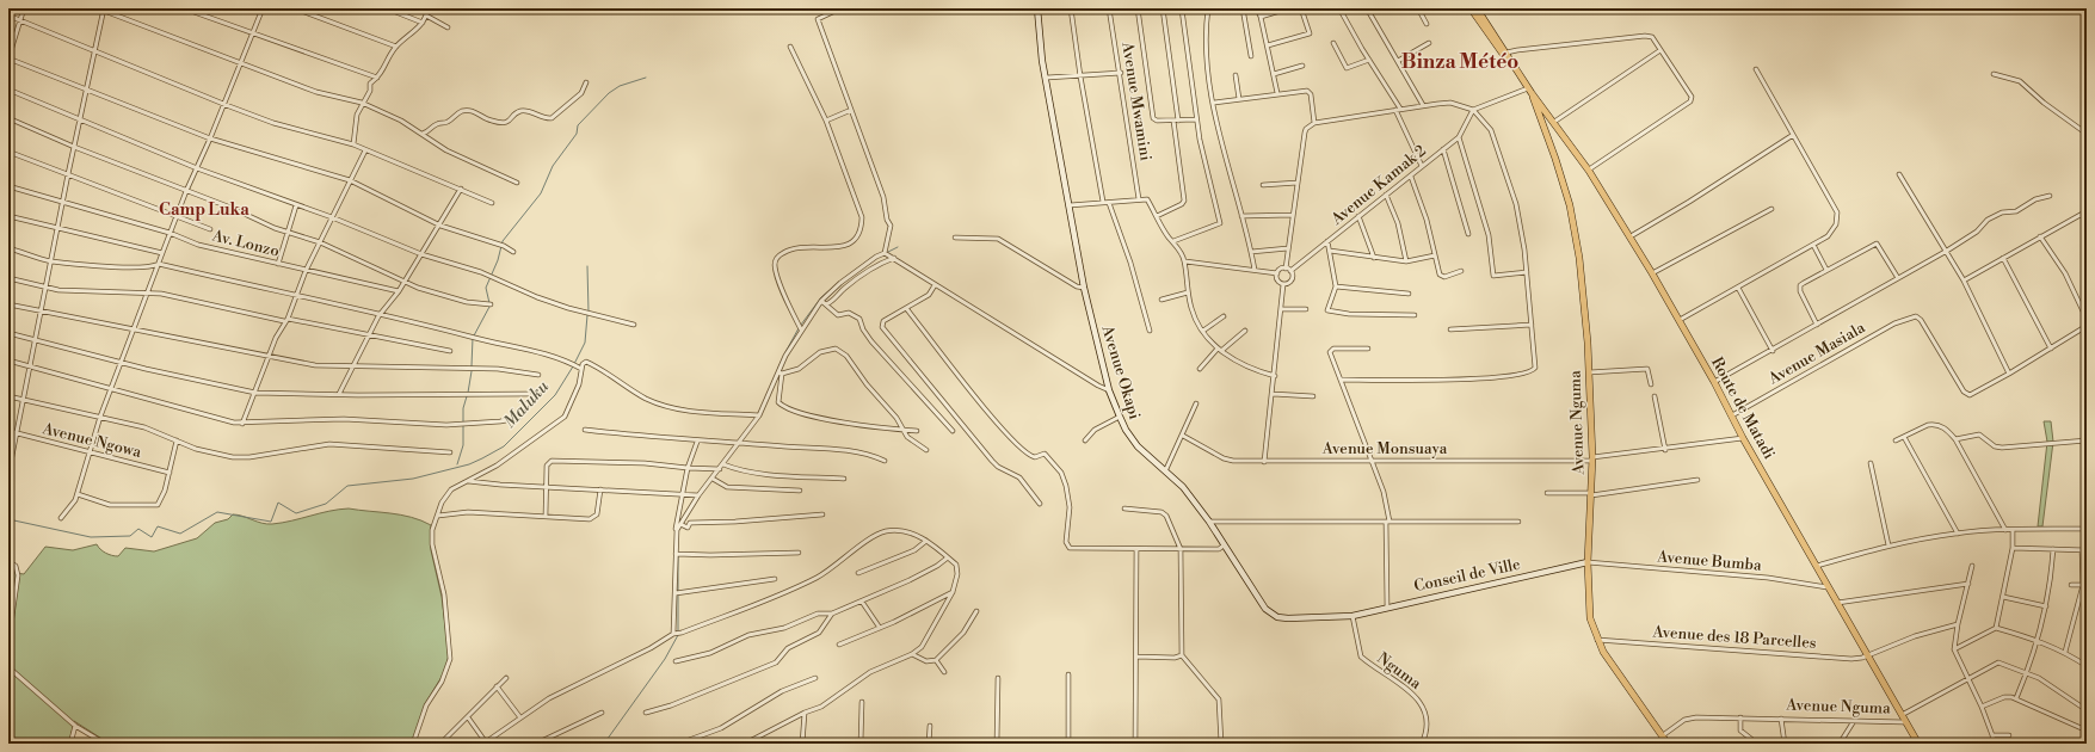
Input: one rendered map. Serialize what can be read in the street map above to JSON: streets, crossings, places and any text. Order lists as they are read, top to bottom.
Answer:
{
  "streets": {
    "main road": ["Route de Matadi", "Avenue Nguma"],
    "street": [
      "Avenue Mwamini",
      "Avenue Kamak 2",
      "Av. Lonzo",
      "Avenue Masiala",
      "Avenue Okapi",
      "Avenue Ngowa",
      "Avenue Monsuaya",
      "Avenue Bumba",
      "Conseil de Ville",
      "Avenue des 18 Parcelles",
      "Nguma"
    ]
  },
  "crossings": [
    ["Avenue Masiala", "Route de Matadi"],
    ["Avenue Okapi", "Conseil de Ville"],
    ["Avenue Okapi", "Nguma"],
    ["Route de Matadi", "Avenue Nguma"],
    ["Route de Matadi", "Avenue Monsuaya"],
    ["Route de Matadi", "Avenue Bumba"],
    ["Route de Matadi", "Avenue des 18 Parcelles"],
    ["Avenue Nguma", "Avenue Monsuaya"],
    ["Avenue Nguma", "Avenue Bumba"],
    ["Avenue Nguma", "Conseil de Ville"],
    ["Avenue Nguma", "Avenue des 18 Parcelles"],
    ["Avenue Bumba", "Conseil de Ville"],
    ["Conseil de Ville", "Nguma"]
  ],
  "districts": ["Binza Météo", "Camp Luka"],
  "water": ["Maluku"]
}
